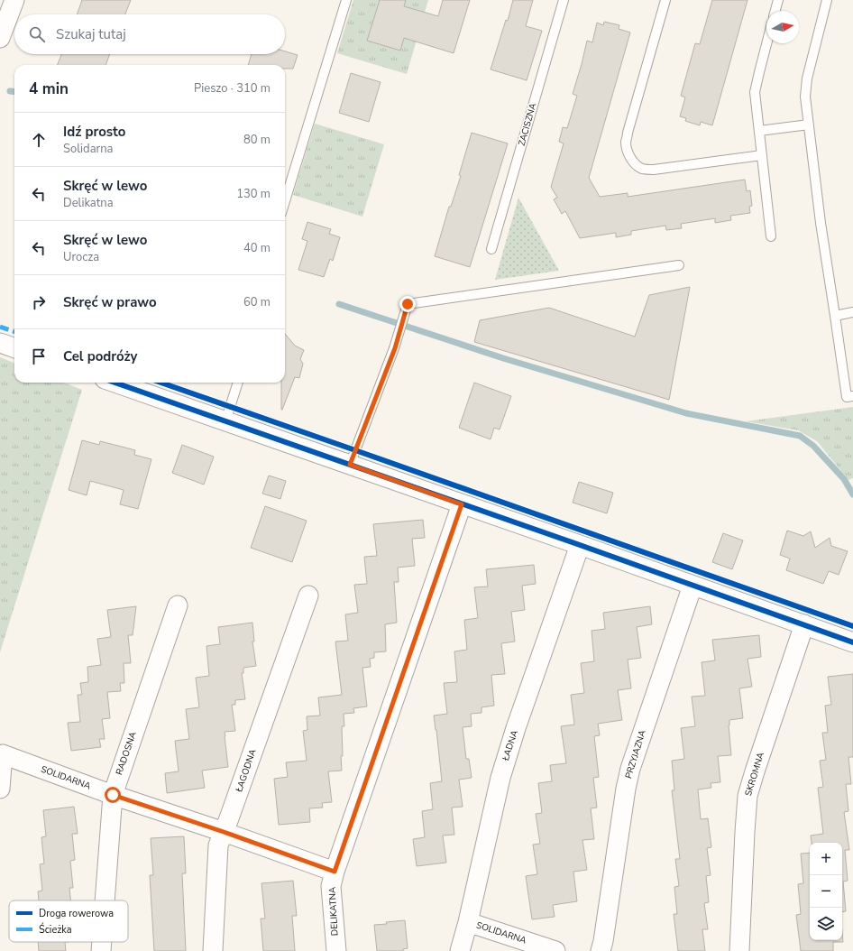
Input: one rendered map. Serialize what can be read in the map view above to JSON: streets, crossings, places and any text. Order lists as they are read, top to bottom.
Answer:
{
  "streets": {
    "street": [
      "ŁADNA",
      "RADOSNA",
      "PRZYJAZNA",
      "ŁAGODNA",
      "SKROMNA",
      "SOLIDARNA",
      "DELIKATNA"
    ],
    "lane": ["ZACISZNA"]
  },
  "crossings": [
    ["ŁADNA", "SOLIDARNA"],
    ["RADOSNA", "SOLIDARNA"],
    ["ŁAGODNA", "SOLIDARNA"],
    ["SOLIDARNA", "DELIKATNA"]
  ],
  "legend": ["Droga rowerowa", "Ścieżka"],
  "north": "right",
  "page": {
    "search": "Szukaj tutaj",
    "heading": ["4 min", "Pieszo · 310 m"],
    "list": [
      ["Idź prosto", "Solidarna", "80 m"],
      ["Skręć w lewo", "Delikatna", "130 m"],
      ["Skręć w lewo", "Urocza", "40 m"],
      ["Skręć w prawo", "60 m"],
      "Cel podróży"
    ],
    "map_buttons": ["+", "−"]
  }
}
